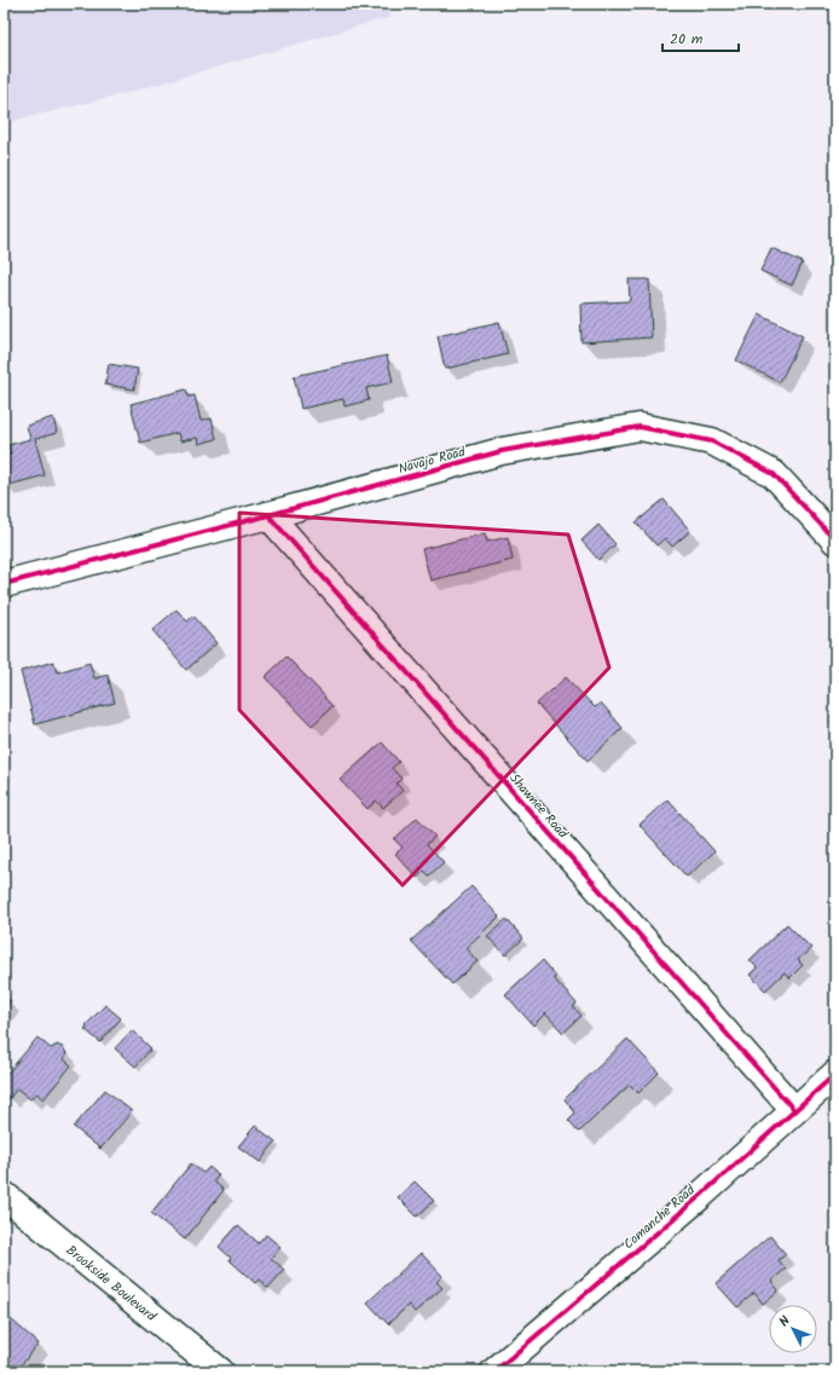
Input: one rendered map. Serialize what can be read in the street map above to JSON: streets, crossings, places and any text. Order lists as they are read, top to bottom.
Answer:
{
  "streets": {
    "street": [
      "Navajo Road",
      "Shawnee Road",
      "Comanche Road",
      "Brookside Boulevard"
    ]
  },
  "crossings": [
    ["Navajo Road", "Shawnee Road"],
    ["Shawnee Road", "Comanche Road"]
  ],
  "scale_bar": "20 m",
  "north": "top left"
}
